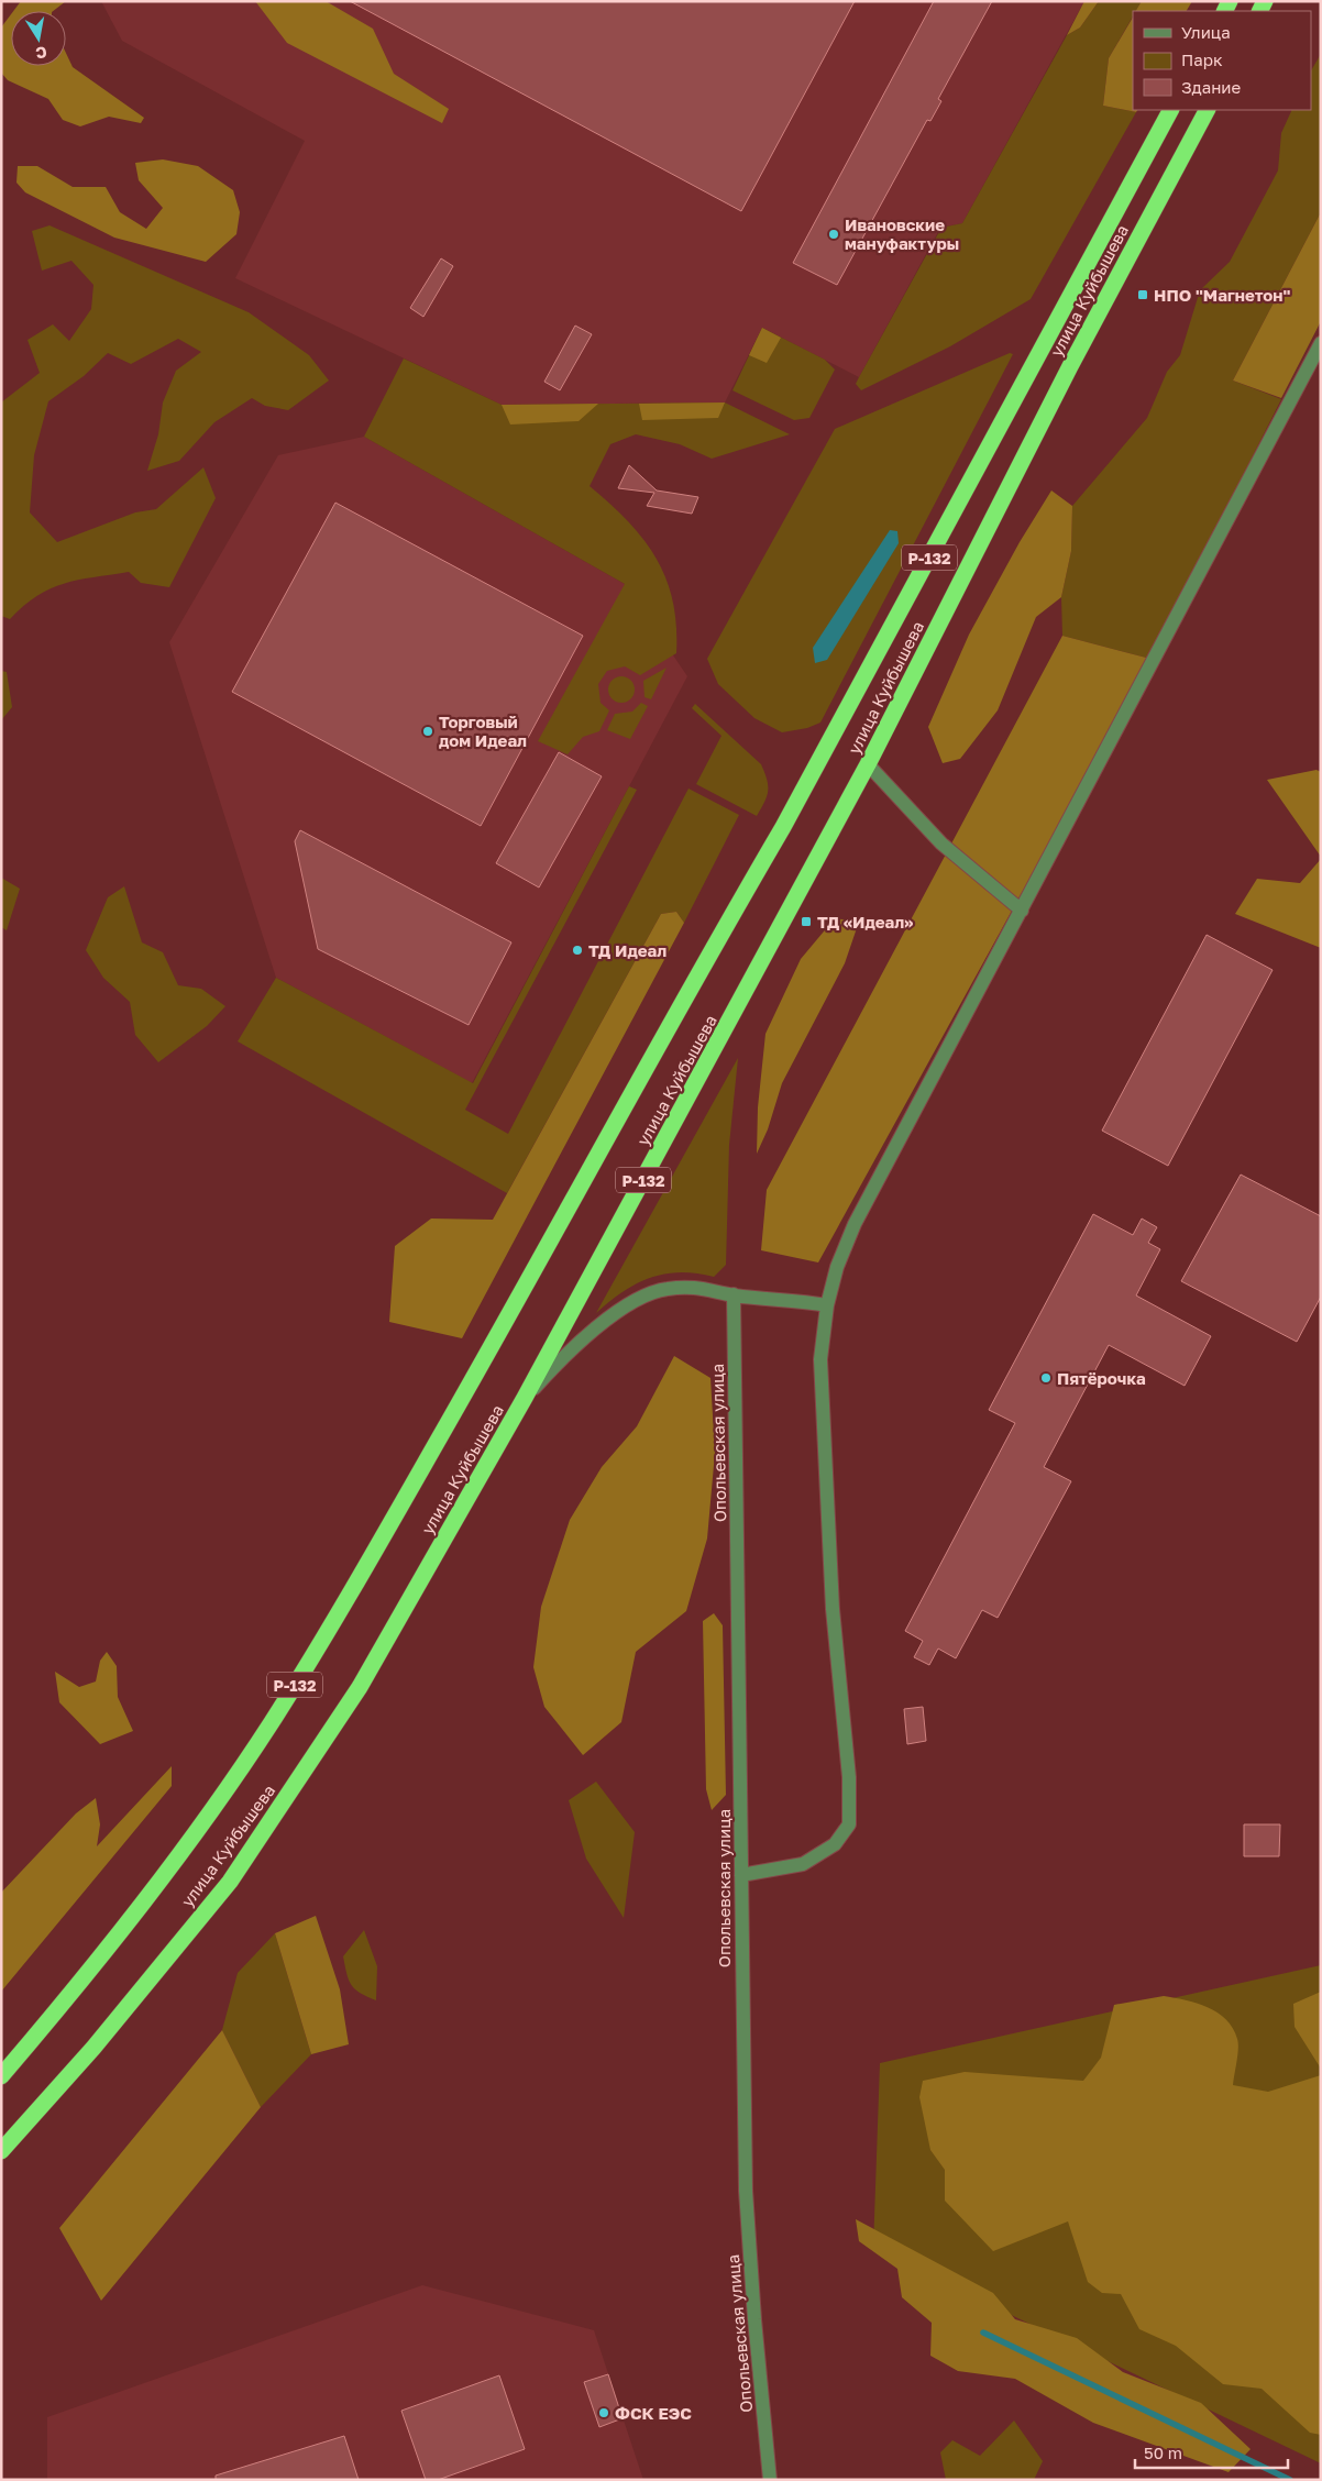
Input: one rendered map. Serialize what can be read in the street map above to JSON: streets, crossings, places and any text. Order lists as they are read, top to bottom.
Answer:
{
  "streets": {
    "highway": ["улица Куйбышева", "Р-132"],
    "street": ["Опольевская улица"]
  },
  "places": {
    "other": [
      "Ивановские мануфактуры",
      "Торговый дом Идеал",
      "ТД Идеал",
      "Пятёрочка",
      "ФСК ЕЭС"
    ],
    "transit": ["НПО \"Магнетон\"", "ТД «Идеал»"]
  },
  "legend": ["Улица", "Парк", "Здание"],
  "scale_bar": "50 m",
  "north": "bottom"
}
